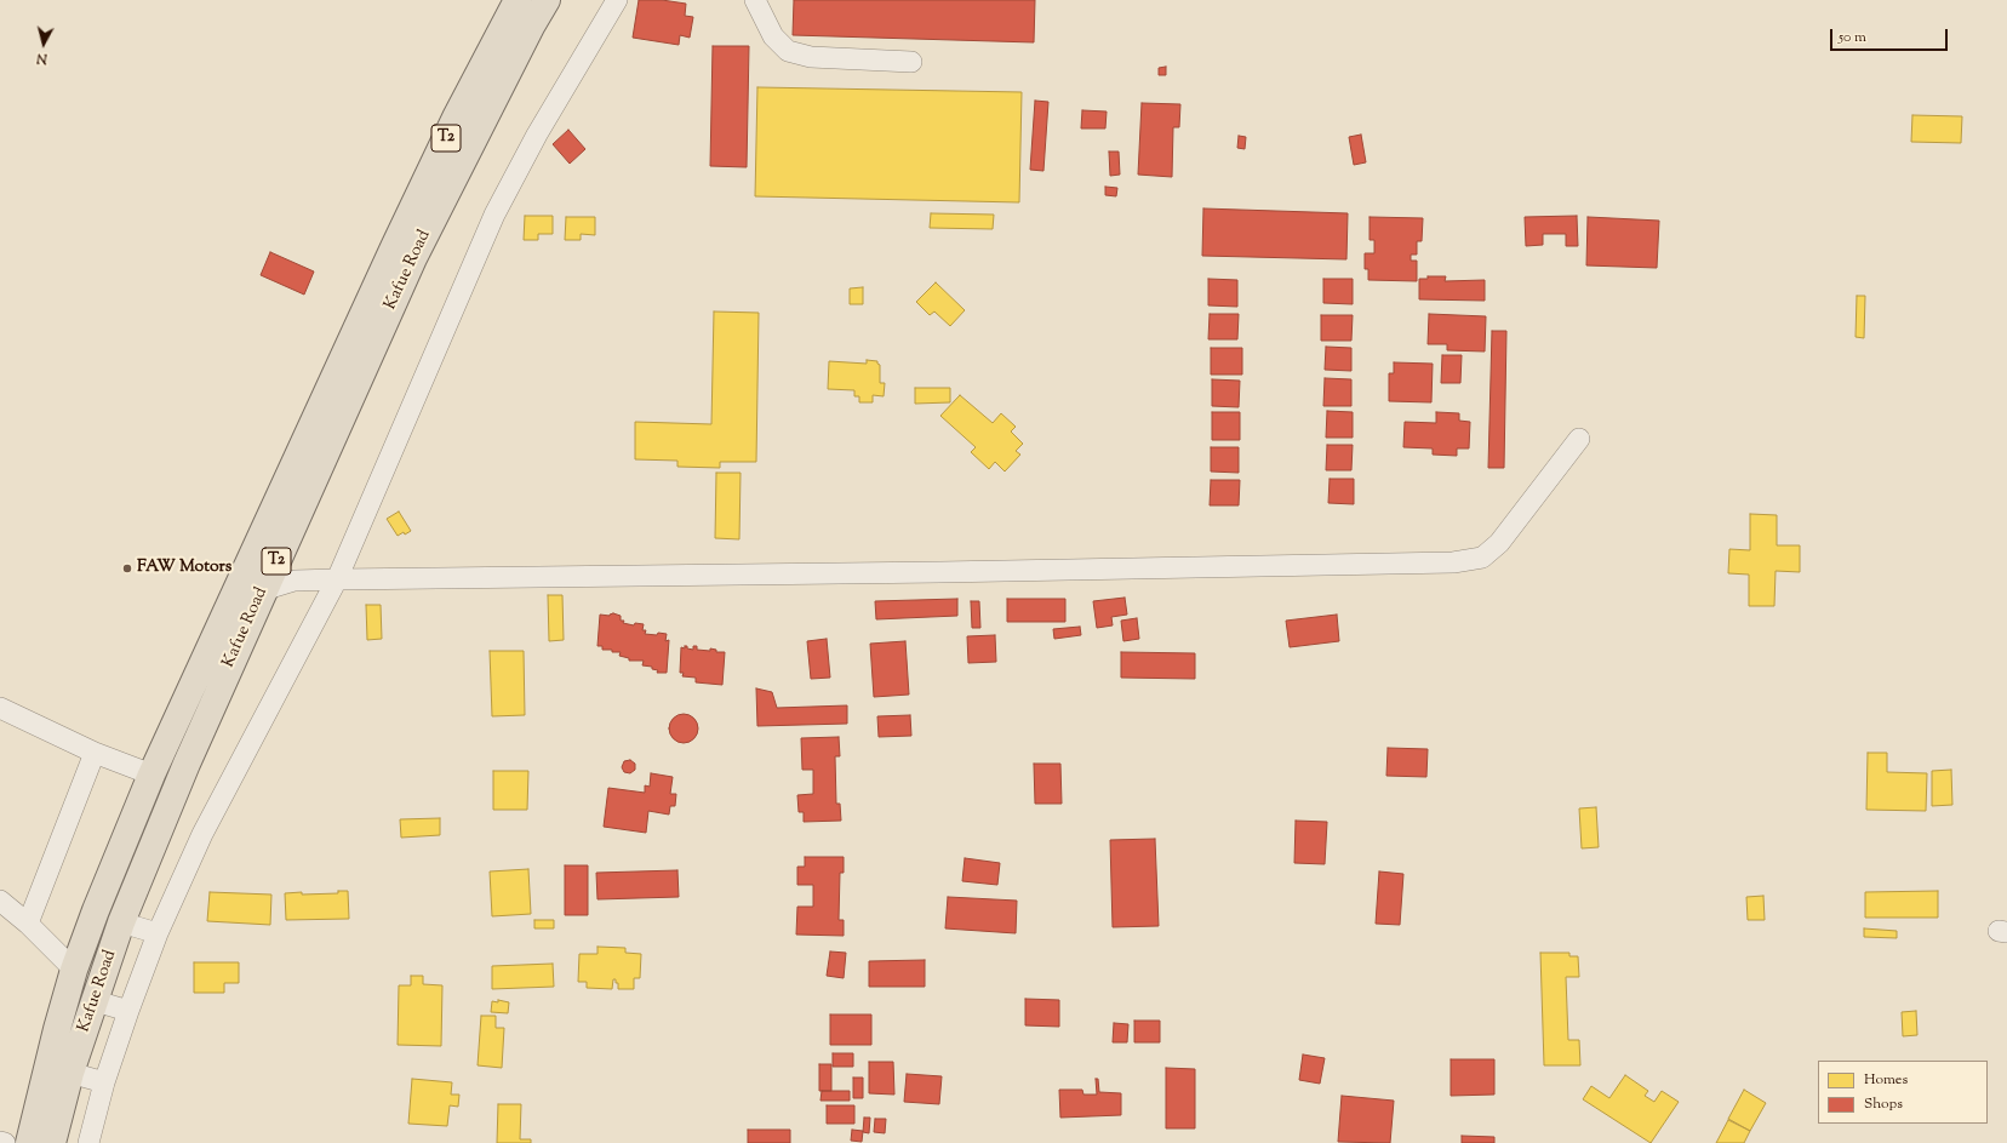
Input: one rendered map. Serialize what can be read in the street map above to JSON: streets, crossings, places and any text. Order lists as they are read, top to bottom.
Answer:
{
  "streets": {
    "main road": ["T2", "Kafue Road"]
  },
  "places": ["FAW Motors"],
  "legend": ["Homes", "Shops"],
  "scale_bar": "50 m",
  "north": "bottom"
}
